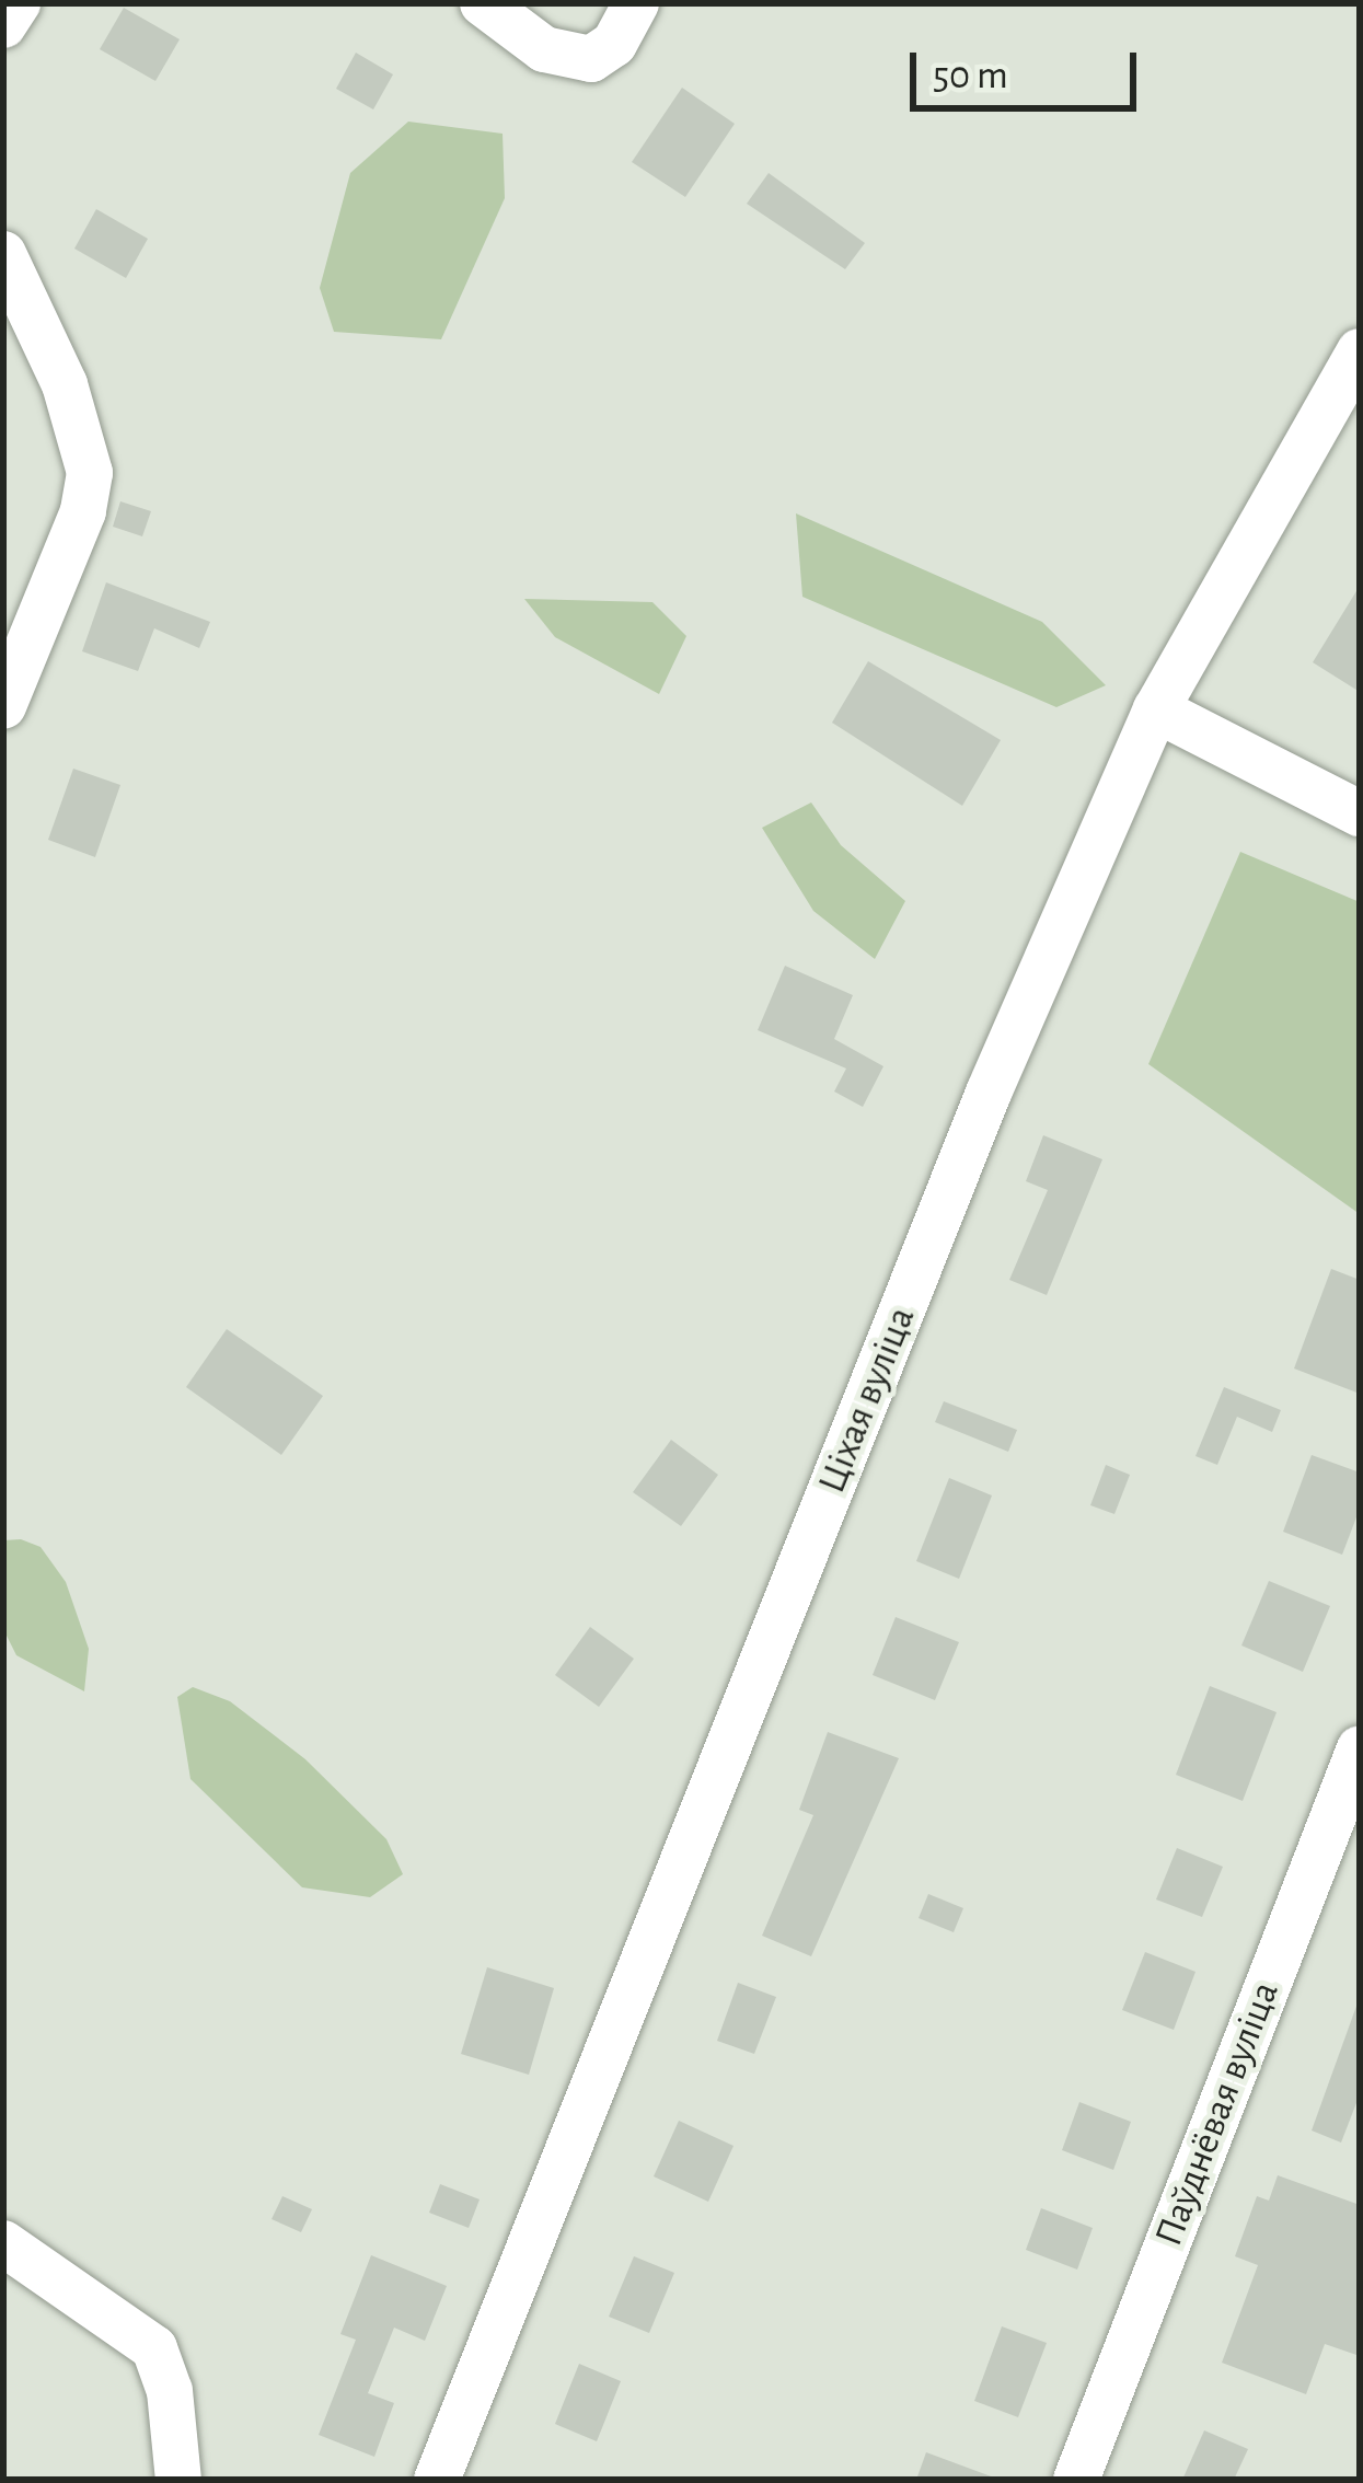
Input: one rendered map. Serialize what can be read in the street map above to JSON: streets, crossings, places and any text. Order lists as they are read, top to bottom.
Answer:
{
  "streets": {
    "street": ["Ціхая вуліца", "Паўднёвая вуліца"]
  },
  "scale_bar": "50 m"
}
